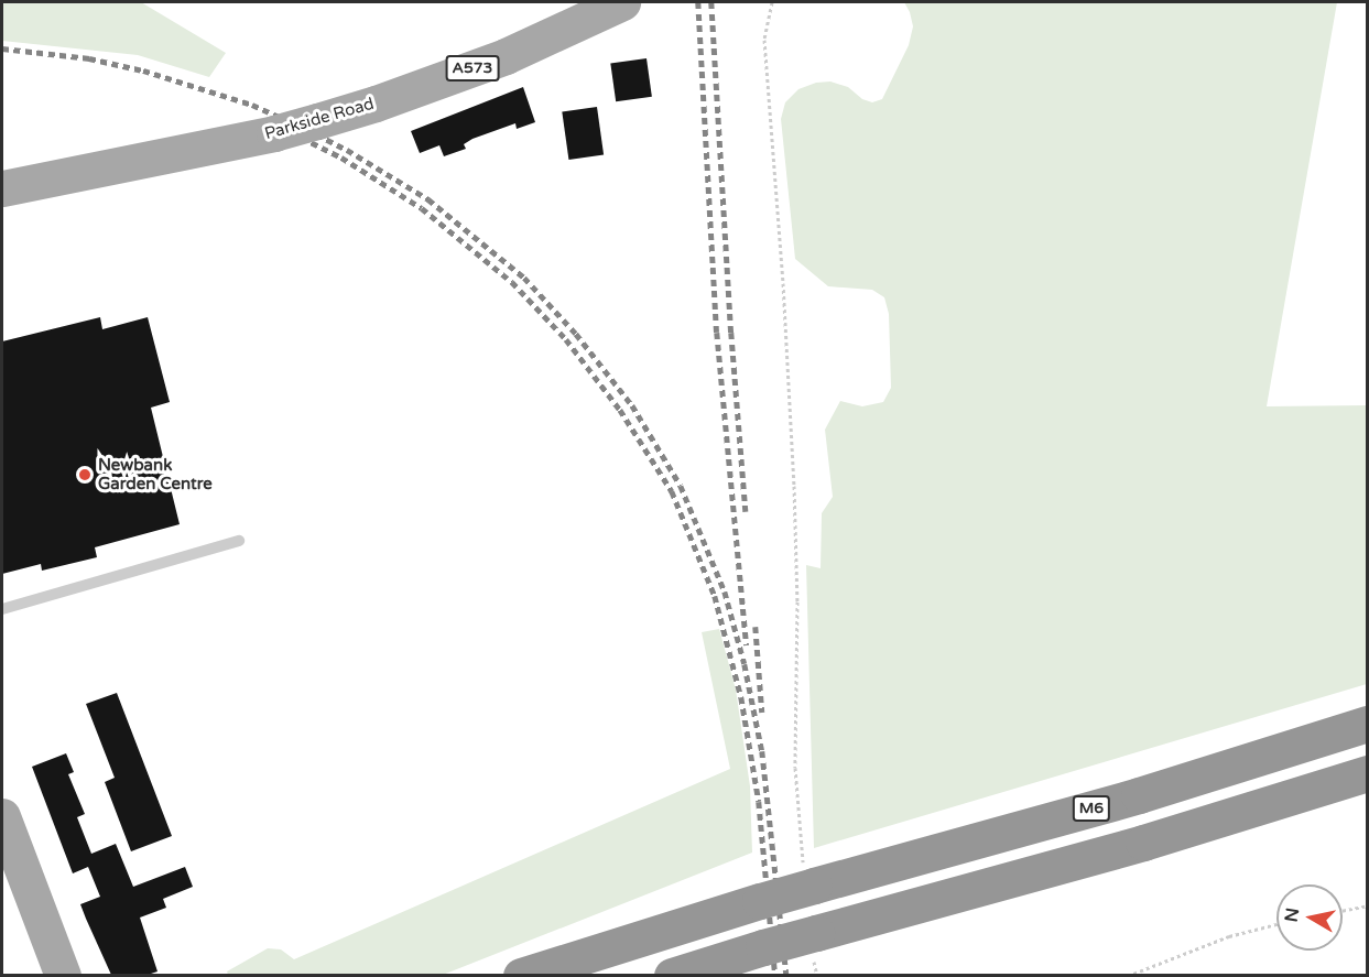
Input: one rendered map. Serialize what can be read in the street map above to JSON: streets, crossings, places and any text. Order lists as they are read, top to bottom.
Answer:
{
  "streets": {
    "highway": ["M6"],
    "main road": ["A573", "Parkside Road"]
  },
  "places": ["Newbank Garden Centre"],
  "north": "left"
}
